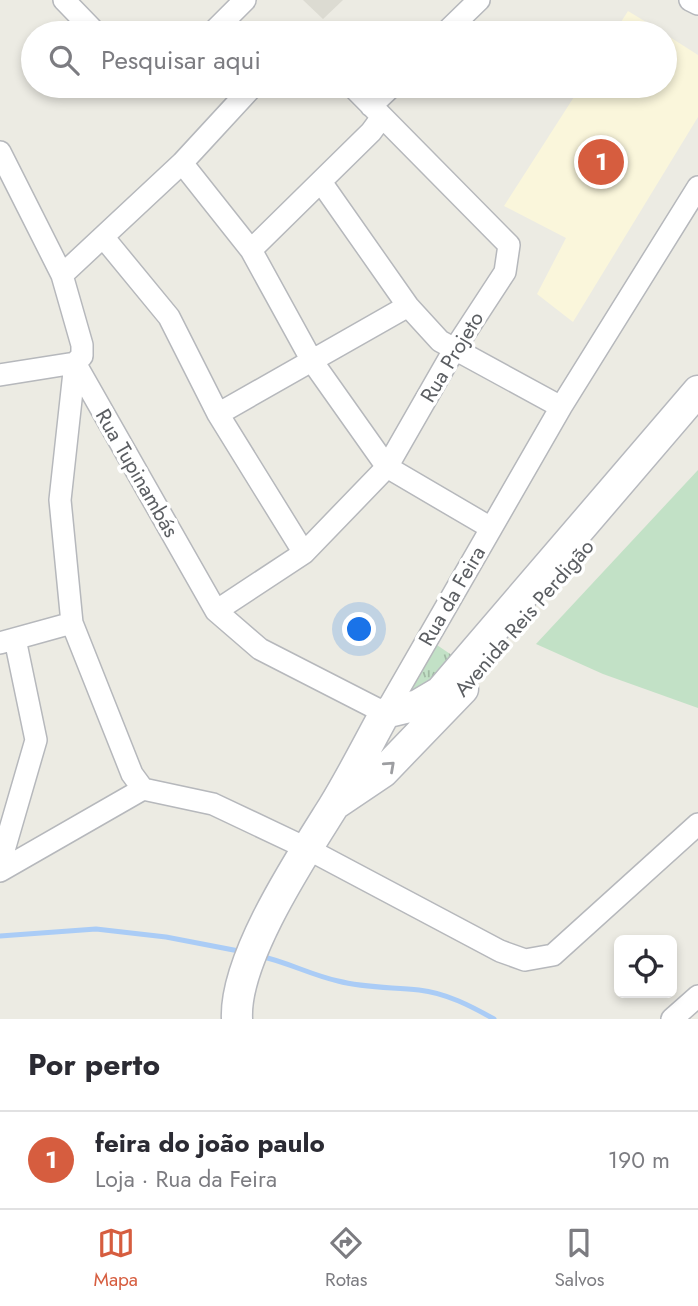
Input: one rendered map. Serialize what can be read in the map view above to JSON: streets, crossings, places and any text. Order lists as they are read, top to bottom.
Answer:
{
  "streets": {
    "street": [
      "Rua Projeto",
      "Rua Tupinambás",
      "Rua da Feira",
      "Avenida Reis Perdigão"
    ]
  },
  "crossings": [
    ["Rua Projeto", "Rua Tupinambás"],
    ["Rua Tupinambás", "Rua da Feira"],
    ["Rua Tupinambás", "Avenida Reis Perdigão"],
    ["Rua da Feira", "Avenida Reis Perdigão"]
  ],
  "page": {
    "search": "Pesquisar aqui",
    "pins": "1",
    "heading": "Por perto",
    "list": [
      {
        "mark": "1",
        "name": "feira do joão paulo",
        "note": "Loja · Rua da Feira",
        "value": "190 m"
      }
    ],
    "nav": ["Mapa", "Rotas", "Salvos"]
  }
}
